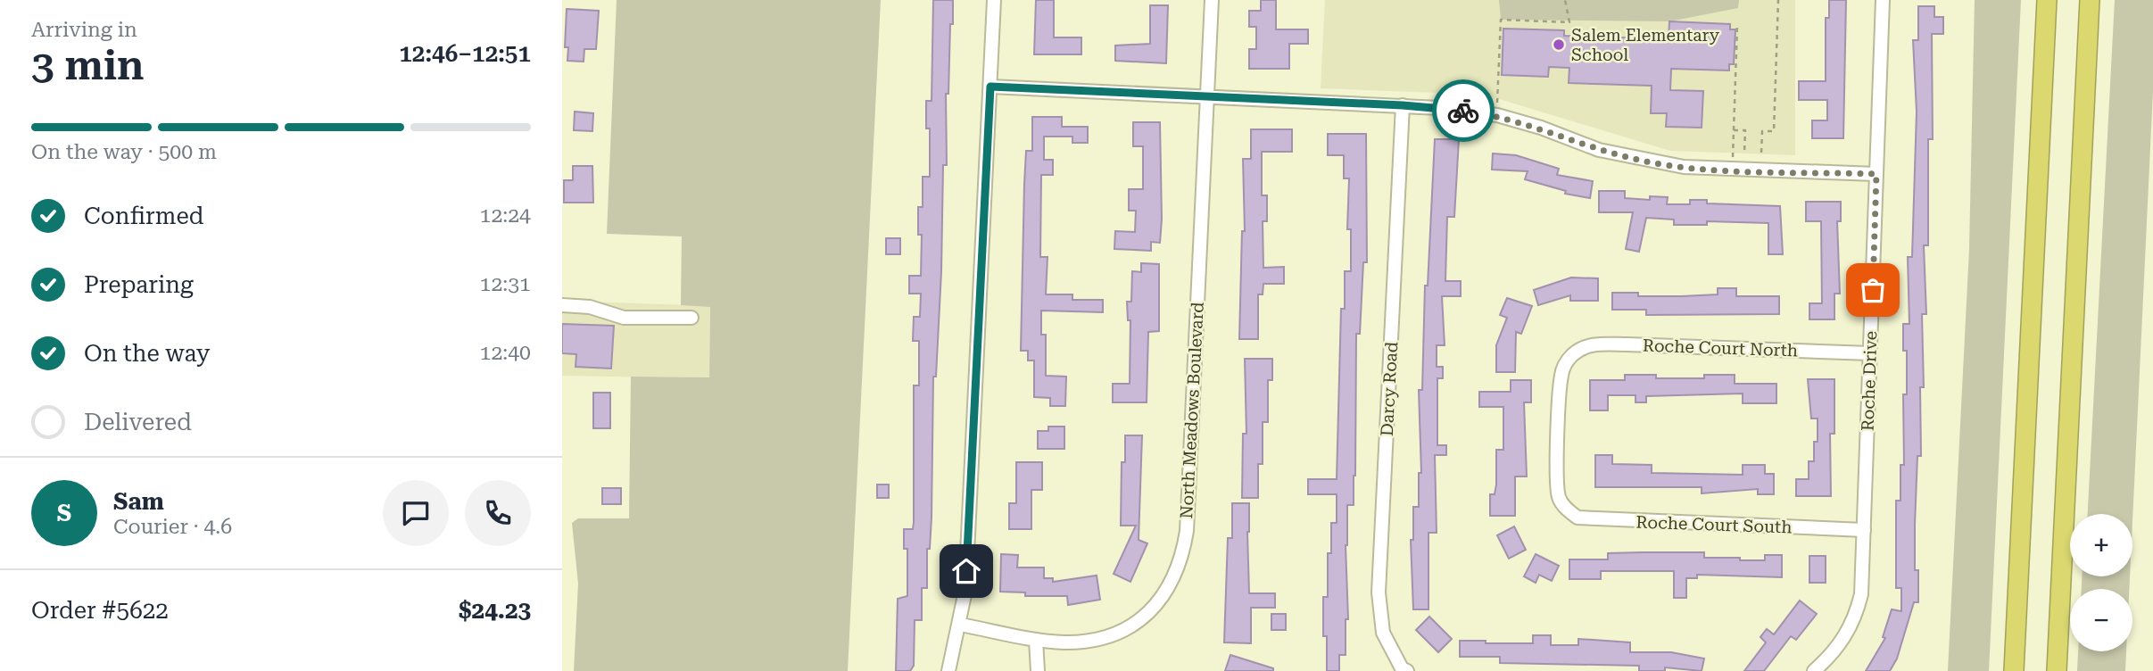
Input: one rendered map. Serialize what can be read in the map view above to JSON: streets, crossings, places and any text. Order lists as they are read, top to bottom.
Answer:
{
  "streets": {
    "street": [
      "Roche Court North",
      "Roche Drive",
      "Darcy Road",
      "North Meadows Boulevard",
      "Roche Court South"
    ]
  },
  "crossings": [
    ["Roche Court North", "Roche Drive"],
    ["Roche Court North", "Roche Court South"],
    ["Roche Drive", "Roche Court South"]
  ],
  "places": ["Salem Elementary School"],
  "page": {
    "heading": ["3 min", "Arriving in", "12:46–12:51"],
    "panel": [
      "Sam",
      "Courier · 4.6",
      "Order #5622",
      "$24.23"
    ],
    "bar": "On the way · 500 m",
    "list": [
      ["Confirmed", "12:24"],
      ["Preparing", "12:31"],
      ["On the way", "12:40"],
      "Delivered"
    ],
    "round": "S",
    "map_buttons": ["+", "−"]
  }
}
